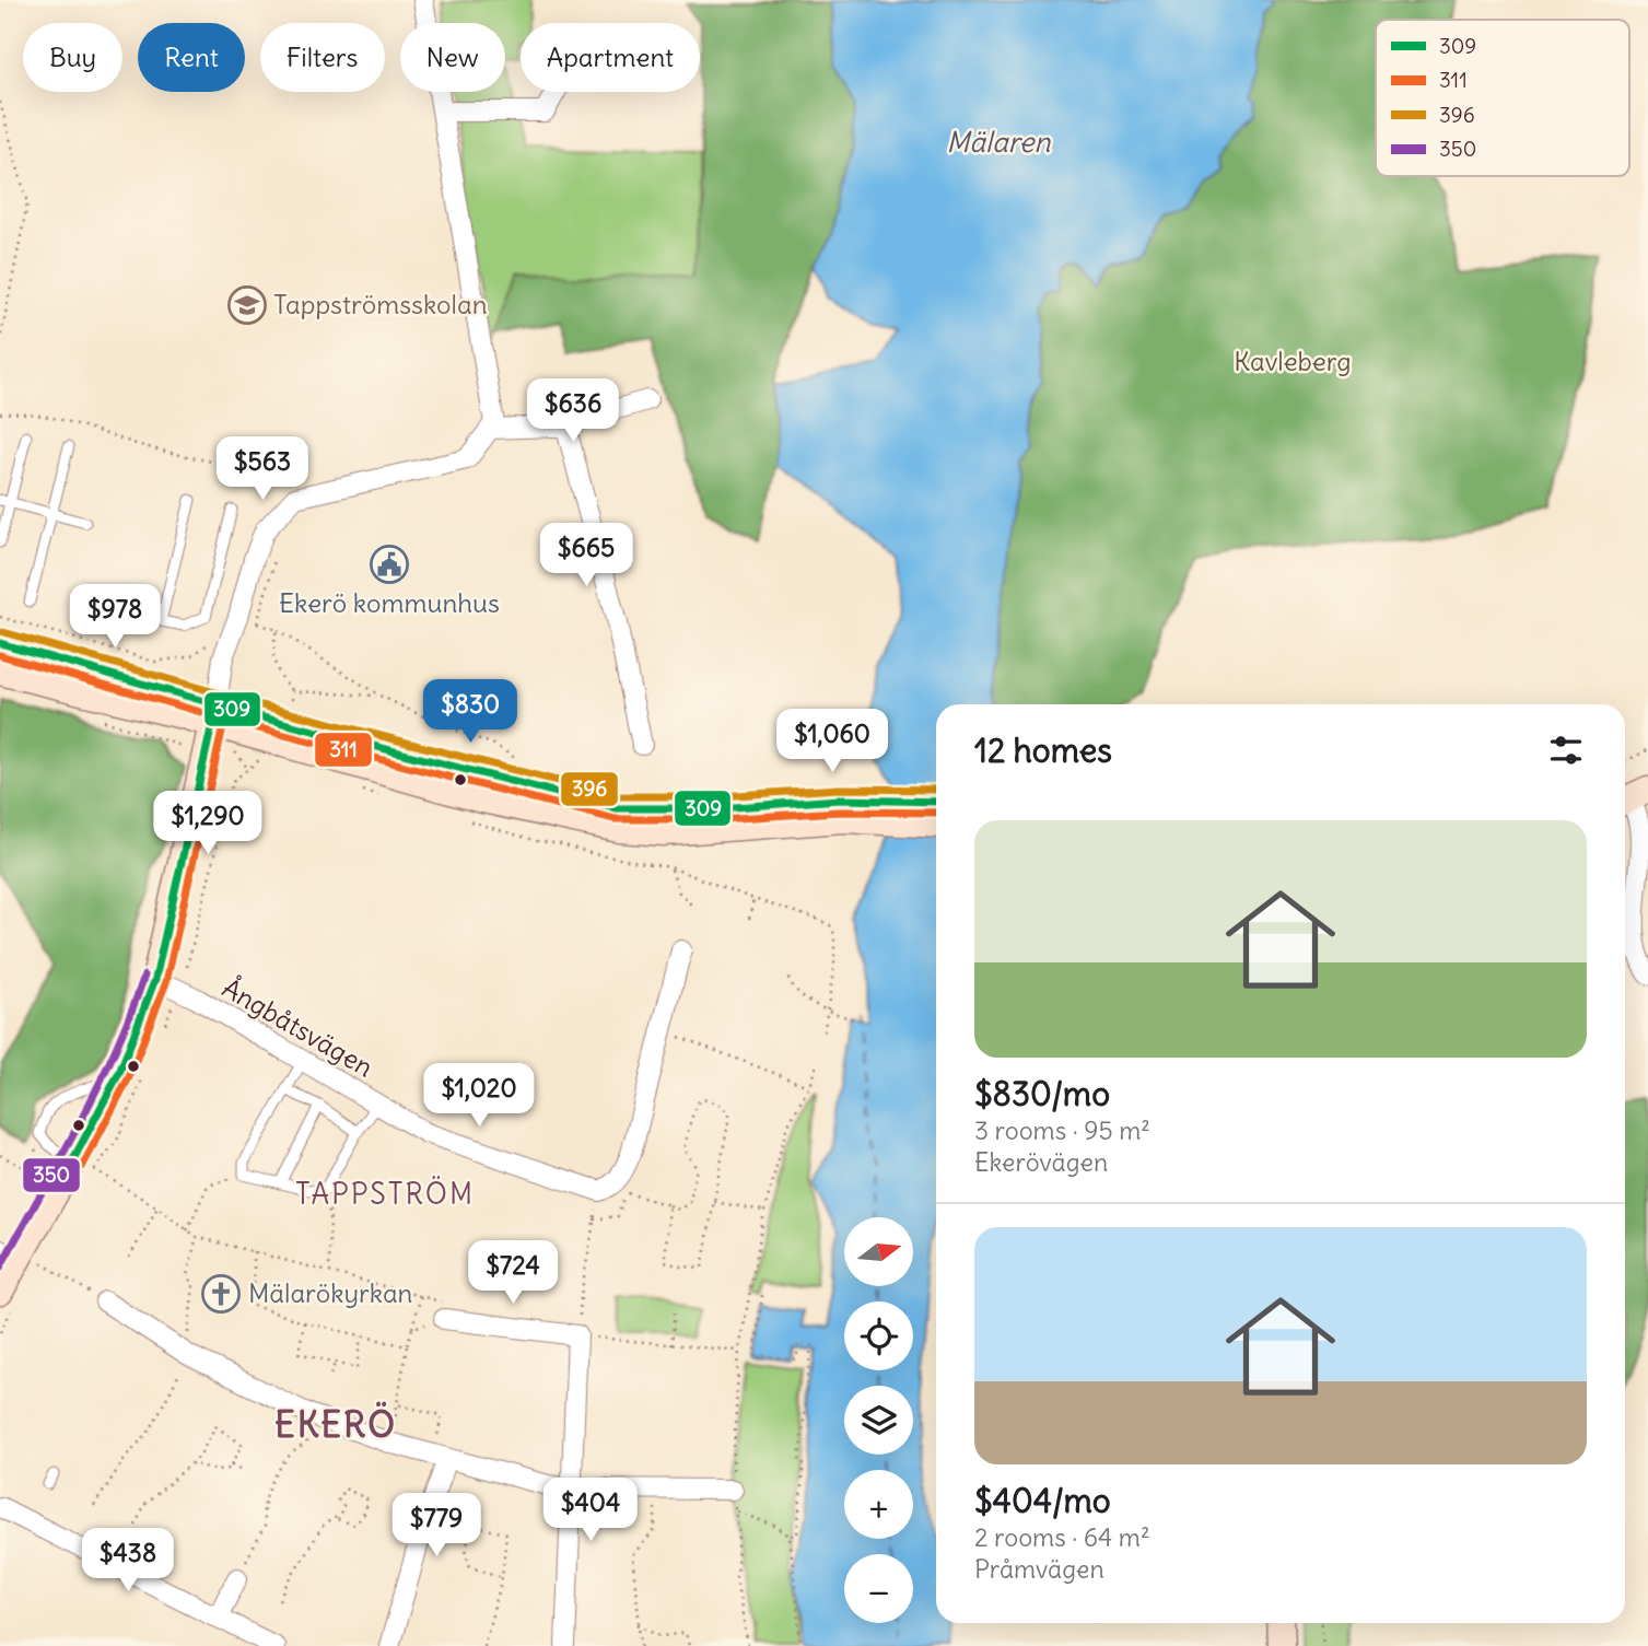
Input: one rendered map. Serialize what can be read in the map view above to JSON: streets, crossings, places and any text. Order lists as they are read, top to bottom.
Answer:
{
  "streets": {
    "street": ["Ångbåtsvägen"]
  },
  "districts": ["TAPPSTRÖM", "EKERÖ"],
  "water": ["Mälaren"],
  "parks": ["Kavleberg"],
  "places": {
    "school or university": ["Tappströmsskolan"],
    "public building": ["Ekerö kommunhus"],
    "church": ["Mälarökyrkan"]
  },
  "lines": [
    "transit line 396",
    "transit line 309",
    "transit line 311",
    "transit line 350"
  ],
  "legend": [
    "309",
    "311",
    "396",
    "350"
  ],
  "north": "right",
  "page": {
    "chip": [
      "Buy",
      "Rent",
      "Filters",
      "New",
      "Apartment"
    ],
    "price": [
      "$636",
      "$563",
      "$665",
      "$978",
      "$830",
      "$1,060",
      "$1,290",
      "$1,020",
      "$724",
      "$404",
      "$779",
      "$438"
    ],
    "heading": "12 homes",
    "list": [
      {
        "name": "$830/mo",
        "note": "3 rooms · 95 m² · Ekerövägen"
      },
      {
        "name": "$404/mo",
        "note": "2 rooms · 64 m² · Pråmvägen"
      }
    ],
    "map_buttons": ["+", "−"]
  }
}
